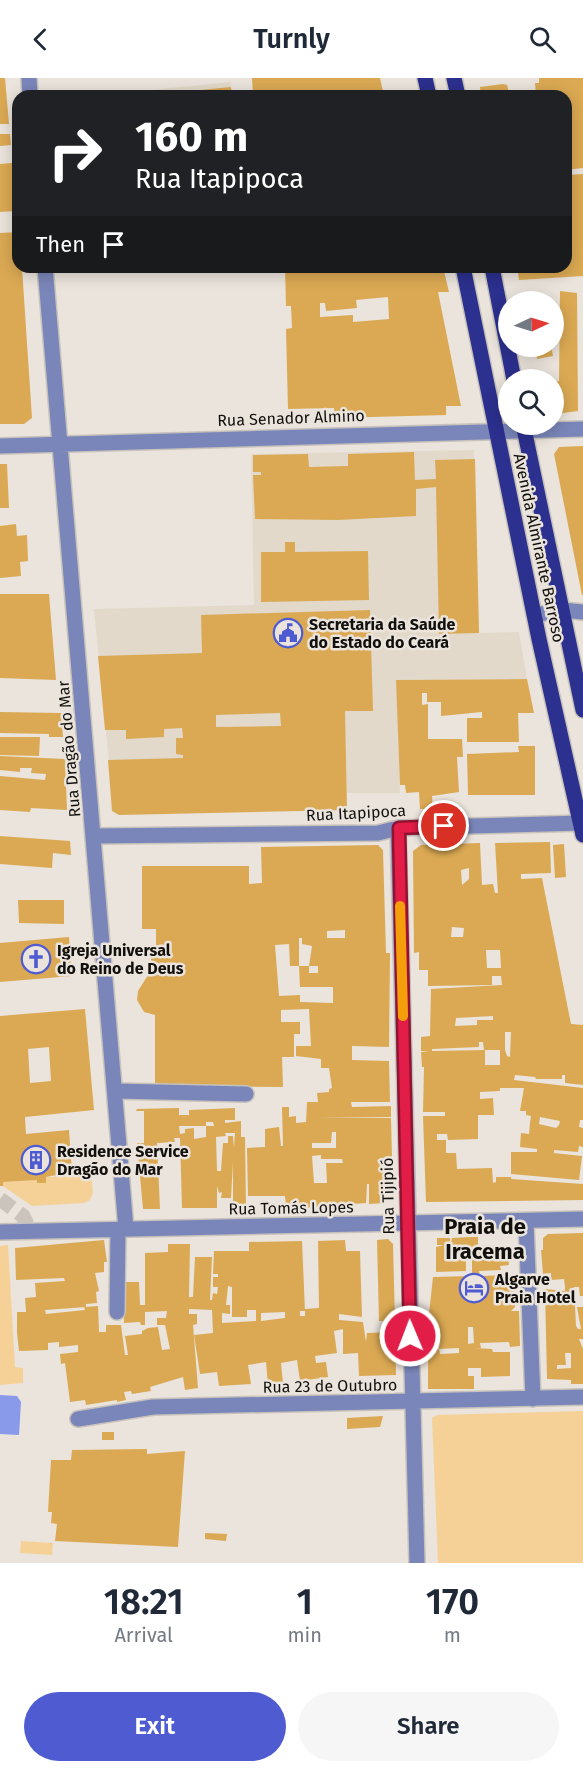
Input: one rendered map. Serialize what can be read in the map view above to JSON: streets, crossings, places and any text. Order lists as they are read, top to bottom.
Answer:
{
  "streets": {
    "main road": ["Avenida Almirante Barroso"],
    "street": [
      "Rua Senador Almino",
      "Rua Dragão do Mar",
      "Rua Itapipoca",
      "Rua Tijipió",
      "Rua Tomás Lopes",
      "Rua 23 de Outubro"
    ]
  },
  "crossings": [
    ["Rua Senador Almino", "Avenida Almirante Barroso"],
    ["Rua Senador Almino", "Rua Dragão do Mar"],
    ["Avenida Almirante Barroso", "Rua Itapipoca"],
    ["Rua Dragão do Mar", "Rua Itapipoca"],
    ["Rua Dragão do Mar", "Rua Tomás Lopes"],
    ["Rua Itapipoca", "Rua Tijipió"],
    ["Rua Tijipió", "Rua Tomás Lopes"],
    ["Rua Tijipió", "Rua 23 de Outubro"]
  ],
  "districts": ["Praia de Iracema"],
  "places": {
    "public building": ["Secretaria da Saúde do Estado do Ceará"],
    "church": ["Igreja Universal do Reino de Deus"],
    "building": ["Residence Service Dragão do Mar"],
    "hotel": ["Algarve Praia Hotel"]
  },
  "north": "right",
  "page": {
    "header": "Turnly",
    "turn": ["160 m", "Rua Itapipoca"],
    "then": "Then",
    "eta": [
      "18:21",
      "Arrival",
      "1",
      "min",
      "170",
      "m"
    ],
    "buttons": ["Exit", "Share"]
  }
}
